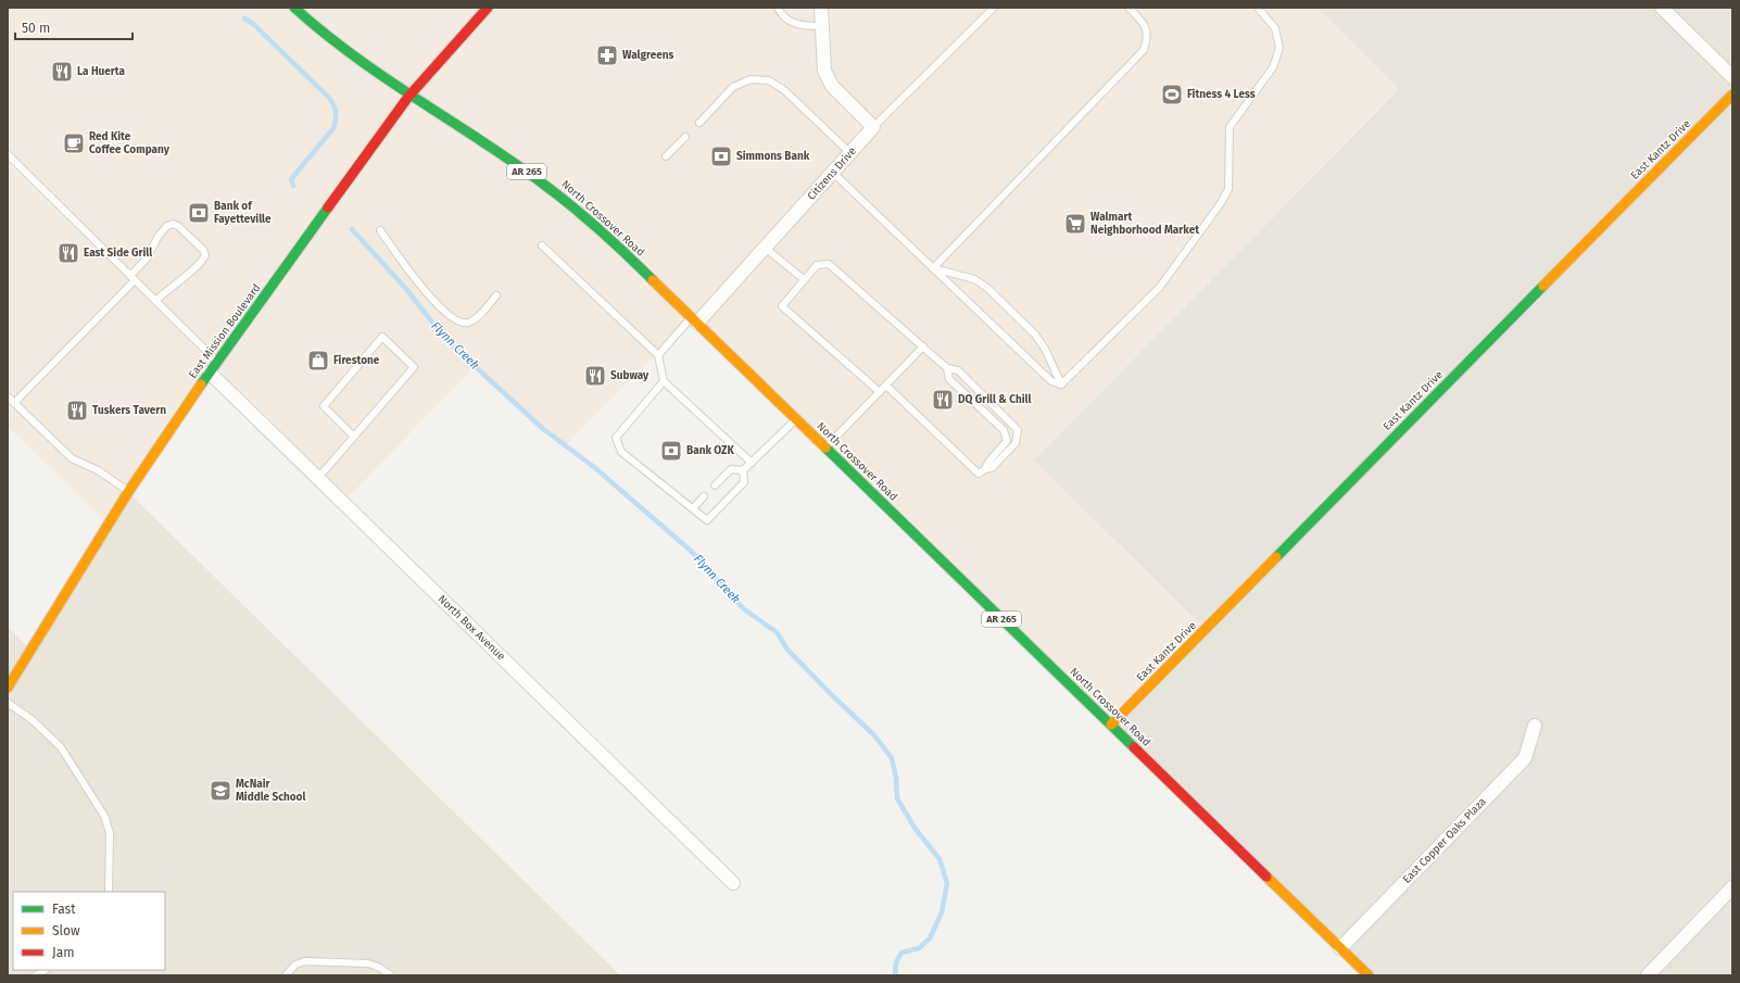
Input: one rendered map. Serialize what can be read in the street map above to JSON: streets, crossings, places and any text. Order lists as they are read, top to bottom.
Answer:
{
  "streets": {
    "main road": [
      "East Kantz Drive",
      "AR 265",
      "North Crossover Road",
      "East Mission Boulevard"
    ],
    "street": ["Citizens Drive", "North Box Avenue", "East Copper Oaks Plaza"]
  },
  "crossings": [
    ["East Kantz Drive", "North Crossover Road"],
    ["Citizens Drive", "North Crossover Road"],
    ["North Crossover Road", "East Mission Boulevard"],
    ["North Crossover Road", "East Copper Oaks Plaza"],
    ["East Mission Boulevard", "North Box Avenue"]
  ],
  "water": ["Flynn Creek"],
  "places": {
    "pharmacy": ["Walgreens"],
    "restaurant": [
      "La Huerta",
      "East Side Grill",
      "Subway",
      "DQ Grill & Chill",
      "Tuskers Tavern"
    ],
    "sports": ["Fitness 4 Less"],
    "cafe": ["Red Kite Coffee Company"],
    "bank": ["Simmons Bank", "Bank of Fayetteville", "Bank OZK"],
    "supermarket": ["Walmart Neighborhood Market"],
    "shop": ["Firestone"],
    "school or university": ["McNair Middle School"]
  },
  "legend": ["Fast", "Slow", "Jam"],
  "scale_bar": "50 m"
}
